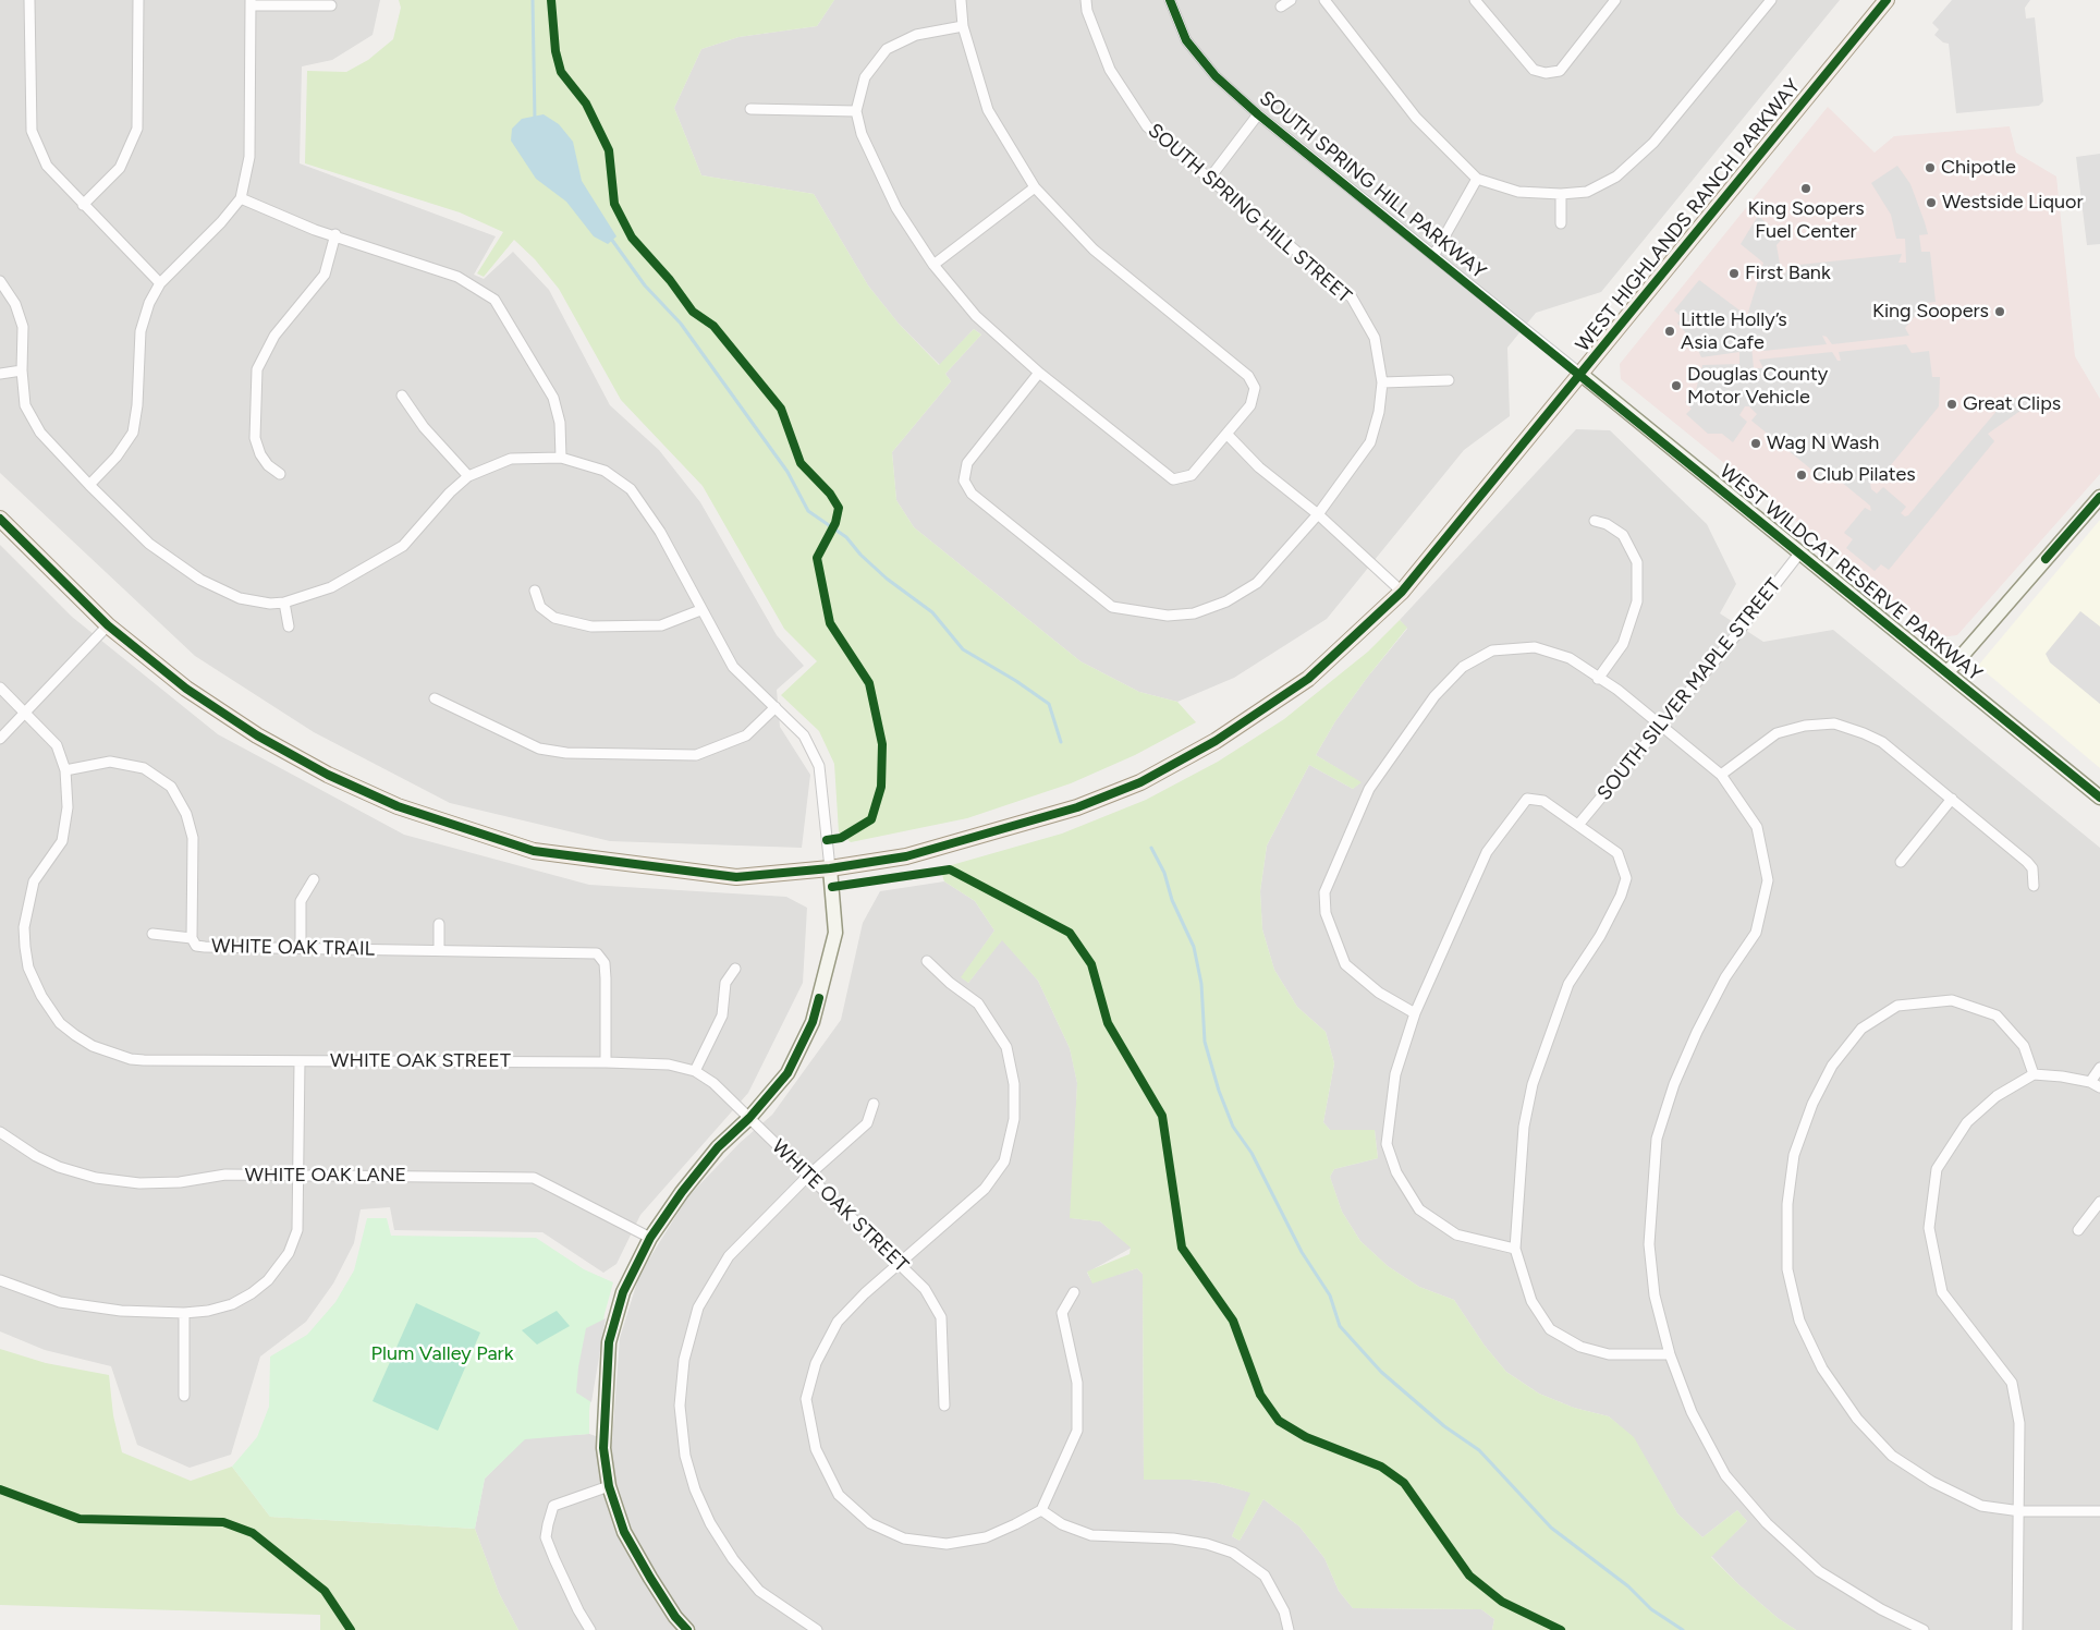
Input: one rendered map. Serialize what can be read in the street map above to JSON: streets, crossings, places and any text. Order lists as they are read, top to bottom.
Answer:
{
  "streets": {
    "main road": ["WEST HIGHLANDS RANCH PARKWAY"],
    "street": [
      "SOUTH SPRING HILL PARKWAY",
      "SOUTH SPRING HILL STREET",
      "WEST WILDCAT RESERVE PARKWAY",
      "SOUTH SILVER MAPLE STREET",
      "WHITE OAK TRAIL",
      "WHITE OAK STREET",
      "WHITE OAK LANE"
    ]
  },
  "crossings": [
    ["SOUTH SPRING HILL PARKWAY", "WEST HIGHLANDS RANCH PARKWAY"],
    ["SOUTH SPRING HILL PARKWAY", "WEST WILDCAT RESERVE PARKWAY"],
    ["WEST HIGHLANDS RANCH PARKWAY", "WEST WILDCAT RESERVE PARKWAY"],
    ["WEST WILDCAT RESERVE PARKWAY", "SOUTH SILVER MAPLE STREET"],
    ["WHITE OAK TRAIL", "WHITE OAK STREET"]
  ],
  "parks": ["Plum Valley Park"],
  "places": [
    "Chipotle",
    "King Soopers Fuel Center",
    "Westside Liquor",
    "First Bank",
    "King Soopers",
    "Little Holly’s Asia Cafe",
    "Douglas County Motor Vehicle",
    "Great Clips",
    "Wag N Wash",
    "Club Pilates"
  ]
}
